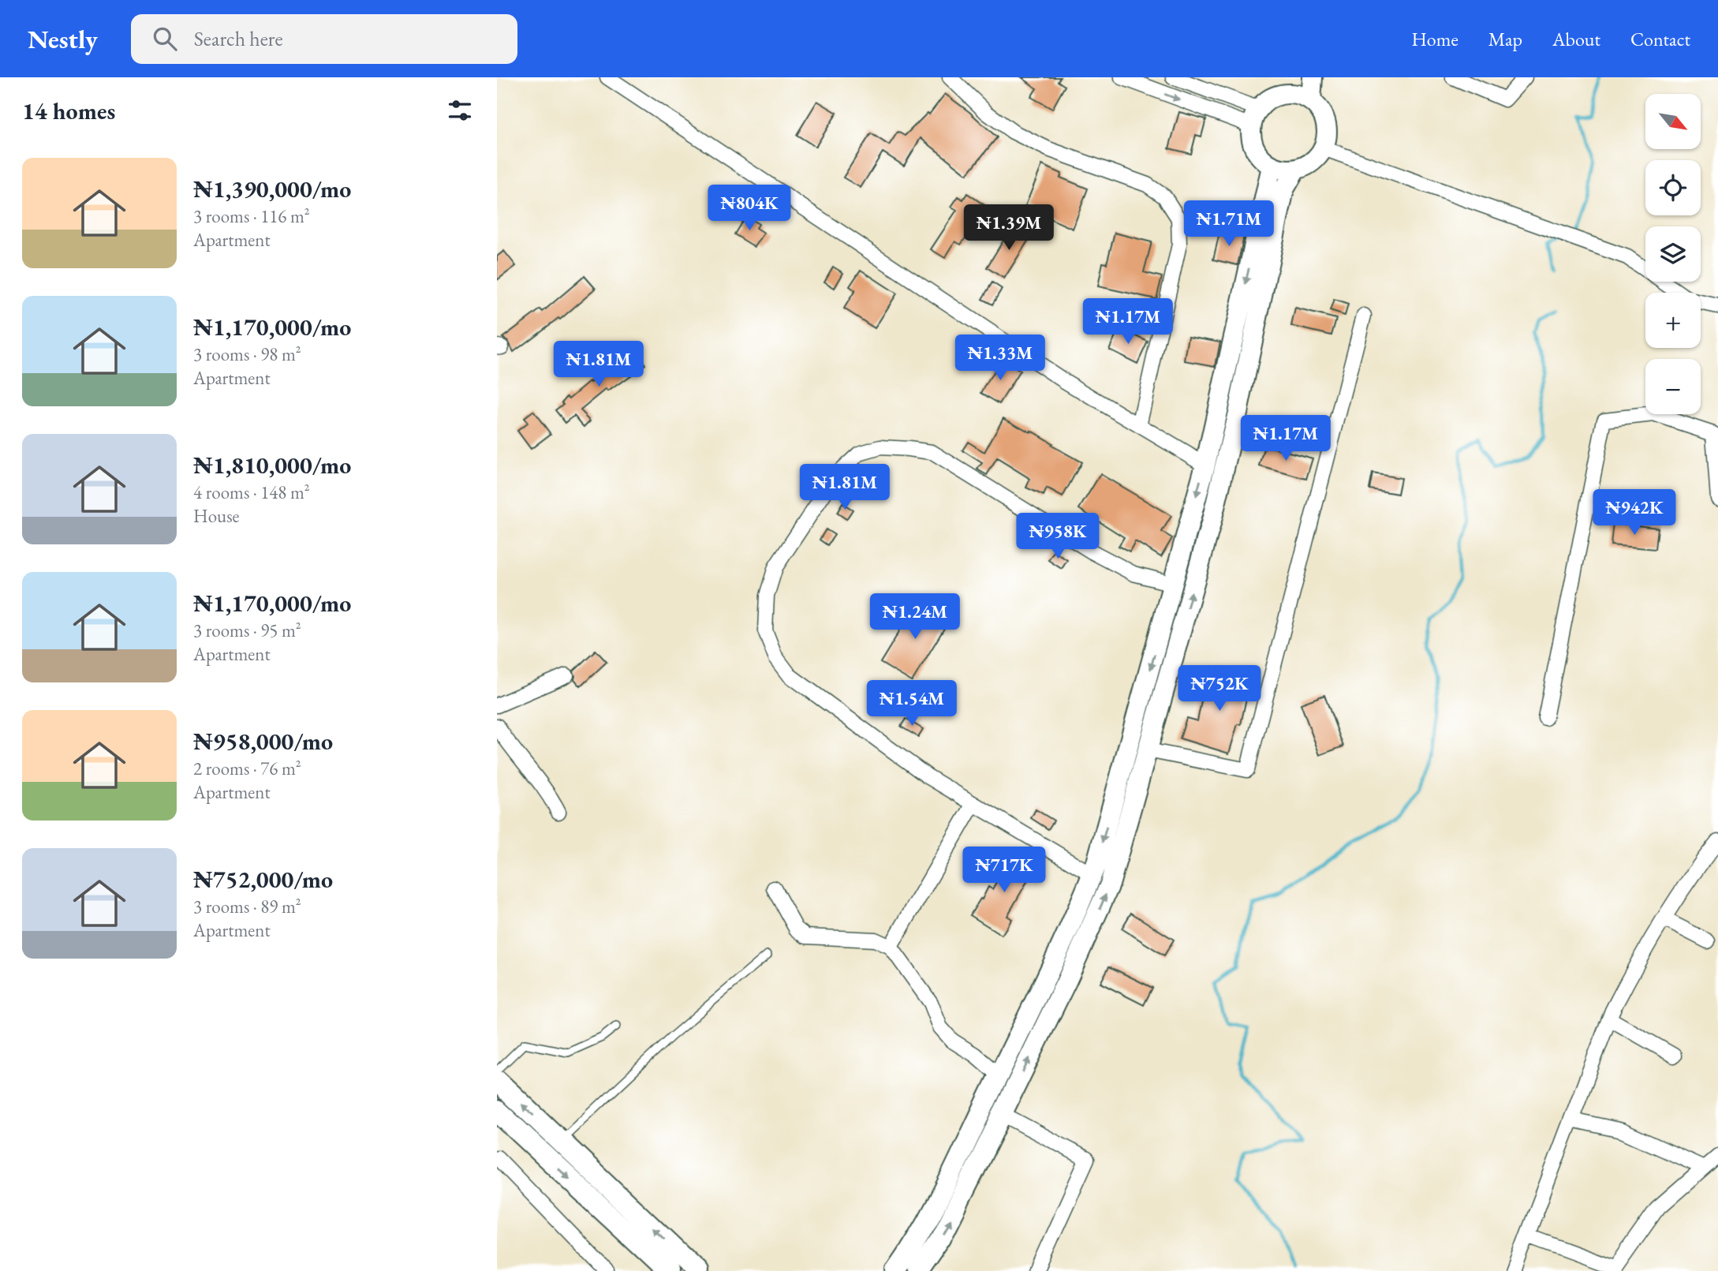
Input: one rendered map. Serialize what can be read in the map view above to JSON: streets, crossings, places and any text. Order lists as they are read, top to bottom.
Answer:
{
  "north": "bottom right",
  "page": {
    "header": "Nestly",
    "search": "Search here",
    "nav": [
      "Home",
      "Map",
      "About",
      "Contact"
    ],
    "heading": "14 homes",
    "map_buttons": ["+", "−"],
    "list": [
      {
        "name": "₦1,390,000/mo",
        "note": "3 rooms · 116 m² · Apartment"
      },
      {
        "name": "₦1,170,000/mo",
        "note": "3 rooms · 98 m² · Apartment"
      },
      {
        "name": "₦1,810,000/mo",
        "note": "4 rooms · 148 m² · House"
      },
      {
        "name": "₦1,170,000/mo",
        "note": "3 rooms · 95 m² · Apartment"
      },
      {
        "name": "₦958,000/mo",
        "note": "2 rooms · 76 m² · Apartment"
      },
      {
        "name": "₦752,000/mo",
        "note": "3 rooms · 89 m² · Apartment"
      }
    ],
    "price": [
      "₦804K",
      "₦1.71M",
      "₦1.39M",
      "₦1.17M",
      "₦1.33M",
      "₦1.81M",
      "₦1.17M",
      "₦1.81M",
      "₦942K",
      "₦958K",
      "₦1.24M",
      "₦752K",
      "₦1.54M",
      "₦717K"
    ]
  }
}
